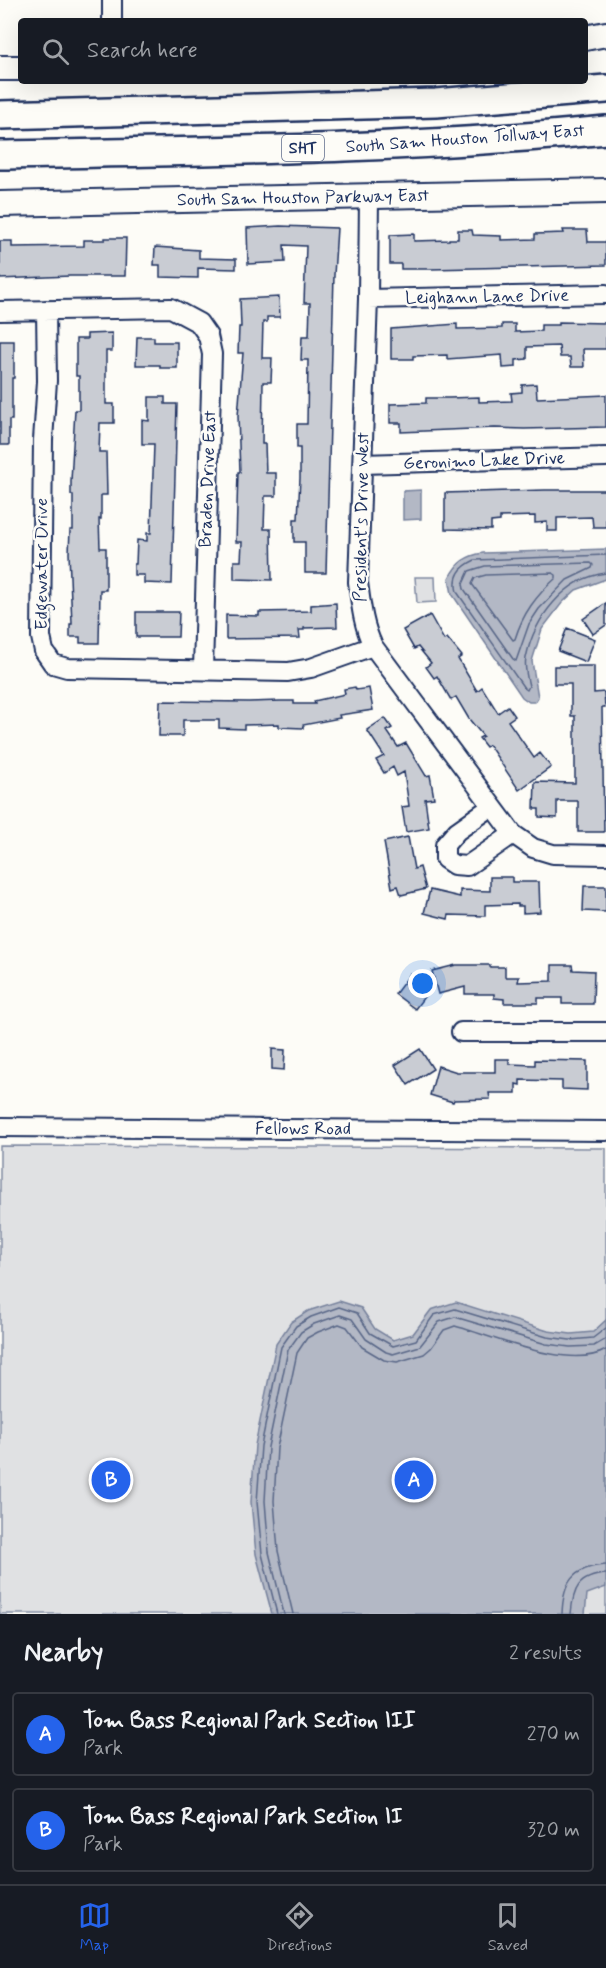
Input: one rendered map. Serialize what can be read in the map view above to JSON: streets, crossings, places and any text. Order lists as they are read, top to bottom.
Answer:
{
  "streets": {
    "highway": ["South Sam Houston Tollway East", "SHT"],
    "main road": ["South Sam Houston Parkway East"],
    "street": [
      "Leighann Lane Drive",
      "Geronimo Lake Drive",
      "Braden Drive East",
      "President's Drive West",
      "Edgewater Drive",
      "Fellows Road"
    ]
  },
  "crossings": [
    ["South Sam Houston Parkway East", "President's Drive West"],
    ["Leighann Lane Drive", "President's Drive West"],
    ["Geronimo Lake Drive", "President's Drive West"],
    ["Braden Drive East", "Edgewater Drive"],
    ["President's Drive West", "Edgewater Drive"]
  ],
  "page": {
    "search": "Search here",
    "pins": ["A", "B"],
    "heading": ["Nearby", "2 results"],
    "list": [
      {
        "mark": "A",
        "name": "Tom Bass Regional Park Section III",
        "note": "Park",
        "value": "270 m"
      },
      {
        "mark": "B",
        "name": "Tom Bass Regional Park Section II",
        "note": "Park",
        "value": "320 m"
      }
    ],
    "nav": ["Map", "Directions", "Saved"]
  }
}
